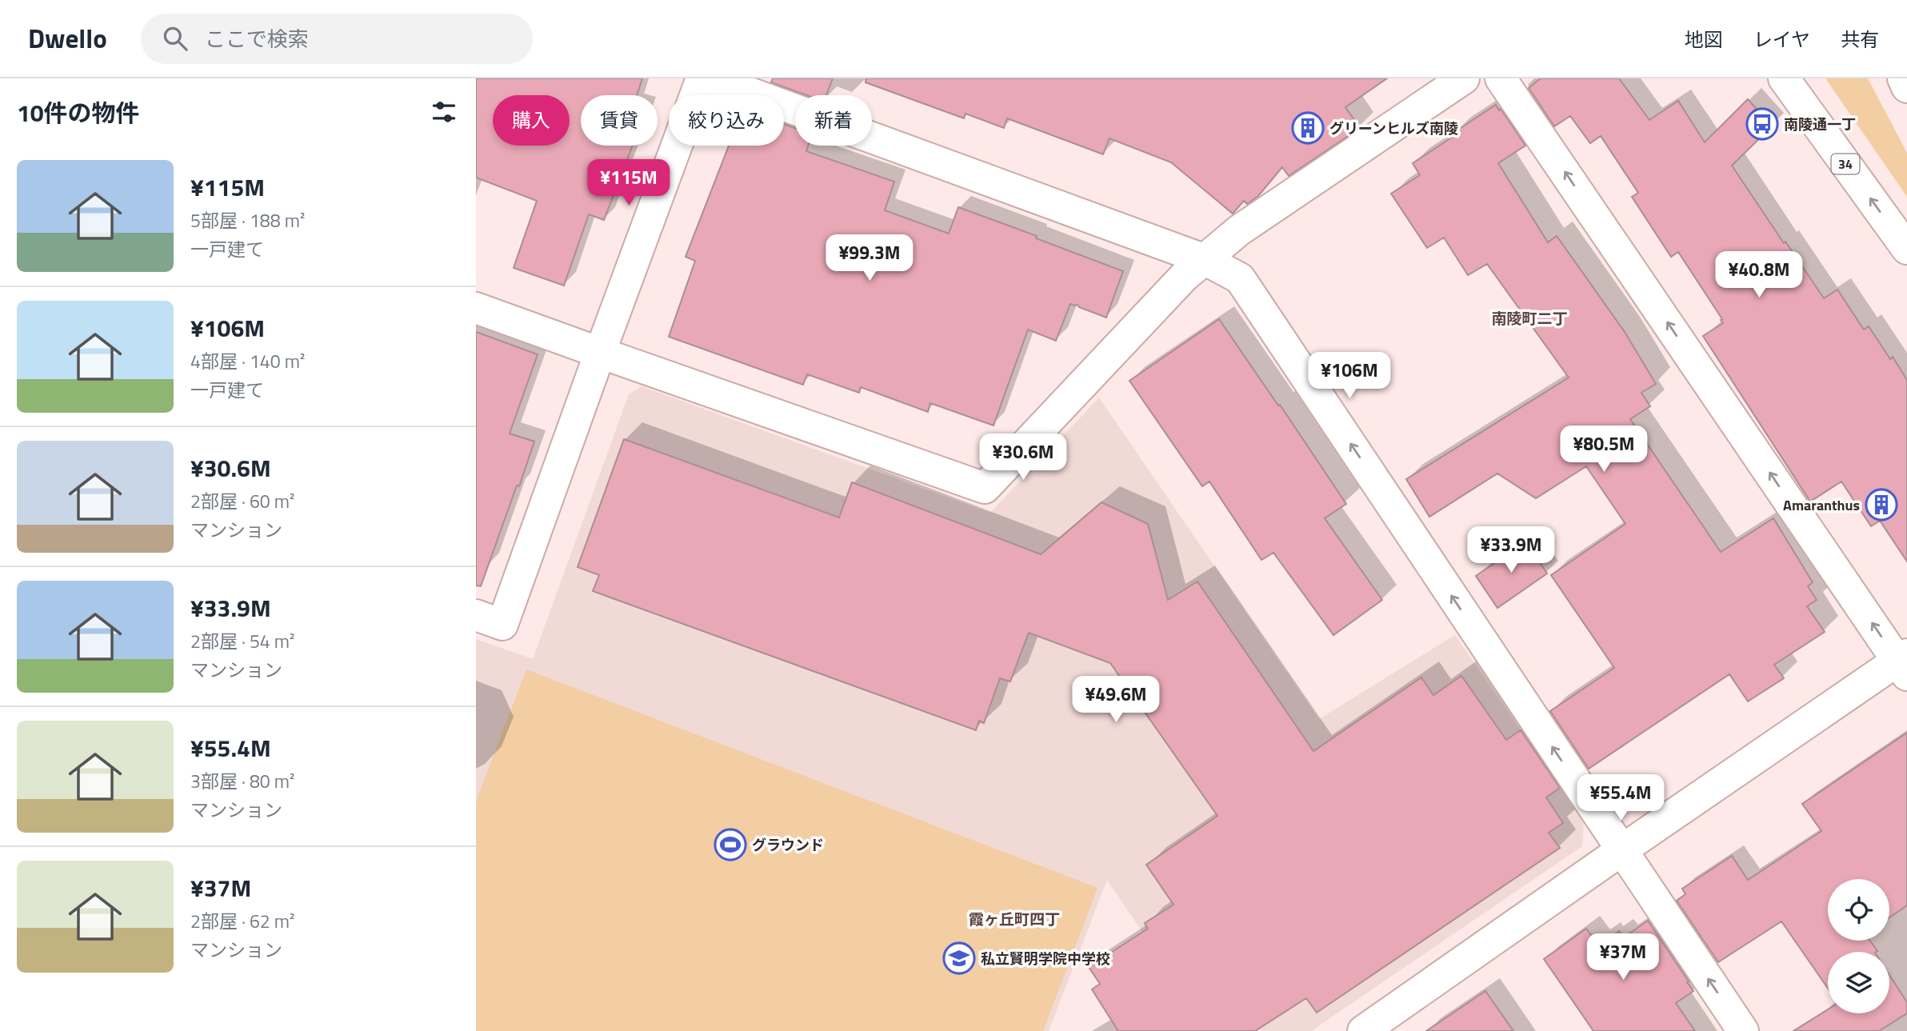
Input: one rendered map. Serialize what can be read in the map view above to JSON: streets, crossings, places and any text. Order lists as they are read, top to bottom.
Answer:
{
  "streets": {
    "street": ["34"]
  },
  "districts": ["南陵町二丁", "霞ヶ丘町四丁"],
  "places": {
    "bus stop": ["南陵通一丁"],
    "building": ["グリーンヒルズ南陵", "Amaranthus"],
    "sports": ["グラウンド"],
    "school or university": ["私立賢明学院中学校"]
  },
  "page": {
    "header": "Dwello",
    "search": "ここで検索",
    "nav": ["地図", "レイヤ", "共有"],
    "heading": "10件の物件",
    "chip": [
      "購入",
      "賃貸",
      "絞り込み",
      "新着"
    ],
    "list": [
      {
        "name": "¥115M",
        "note": "5部屋 · 188 m² · 一戸建て"
      },
      {
        "name": "¥106M",
        "note": "4部屋 · 140 m² · 一戸建て"
      },
      {
        "name": "¥30.6M",
        "note": "2部屋 · 60 m² · マンション"
      },
      {
        "name": "¥33.9M",
        "note": "2部屋 · 54 m² · マンション"
      },
      {
        "name": "¥55.4M",
        "note": "3部屋 · 80 m² · マンション"
      },
      {
        "name": "¥37M",
        "note": "2部屋 · 62 m² · マンション"
      }
    ],
    "price": [
      "¥115M",
      "¥99.3M",
      "¥40.8M",
      "¥106M",
      "¥80.5M",
      "¥30.6M",
      "¥33.9M",
      "¥49.6M",
      "¥55.4M",
      "¥37M"
    ]
  }
}
